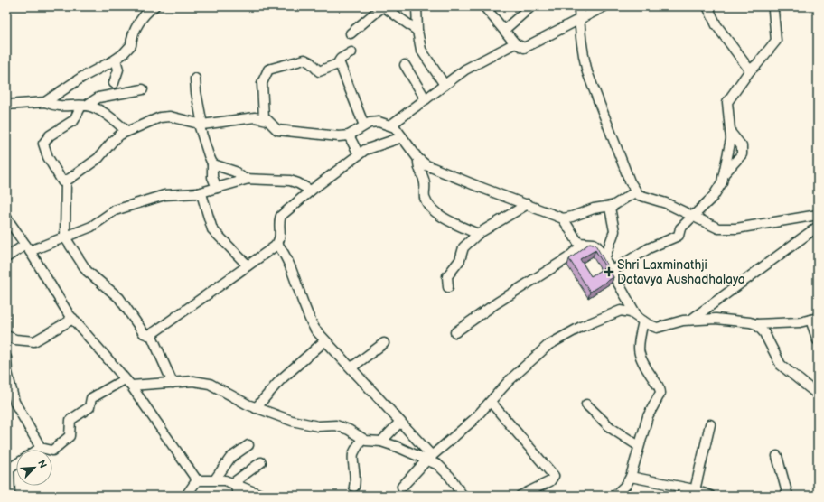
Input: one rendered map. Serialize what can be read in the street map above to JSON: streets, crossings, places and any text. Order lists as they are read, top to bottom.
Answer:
{
  "places": {
    "health": ["Shri Laxminathji Datavya Aushadhalaya"]
  },
  "north": "top right"
}
